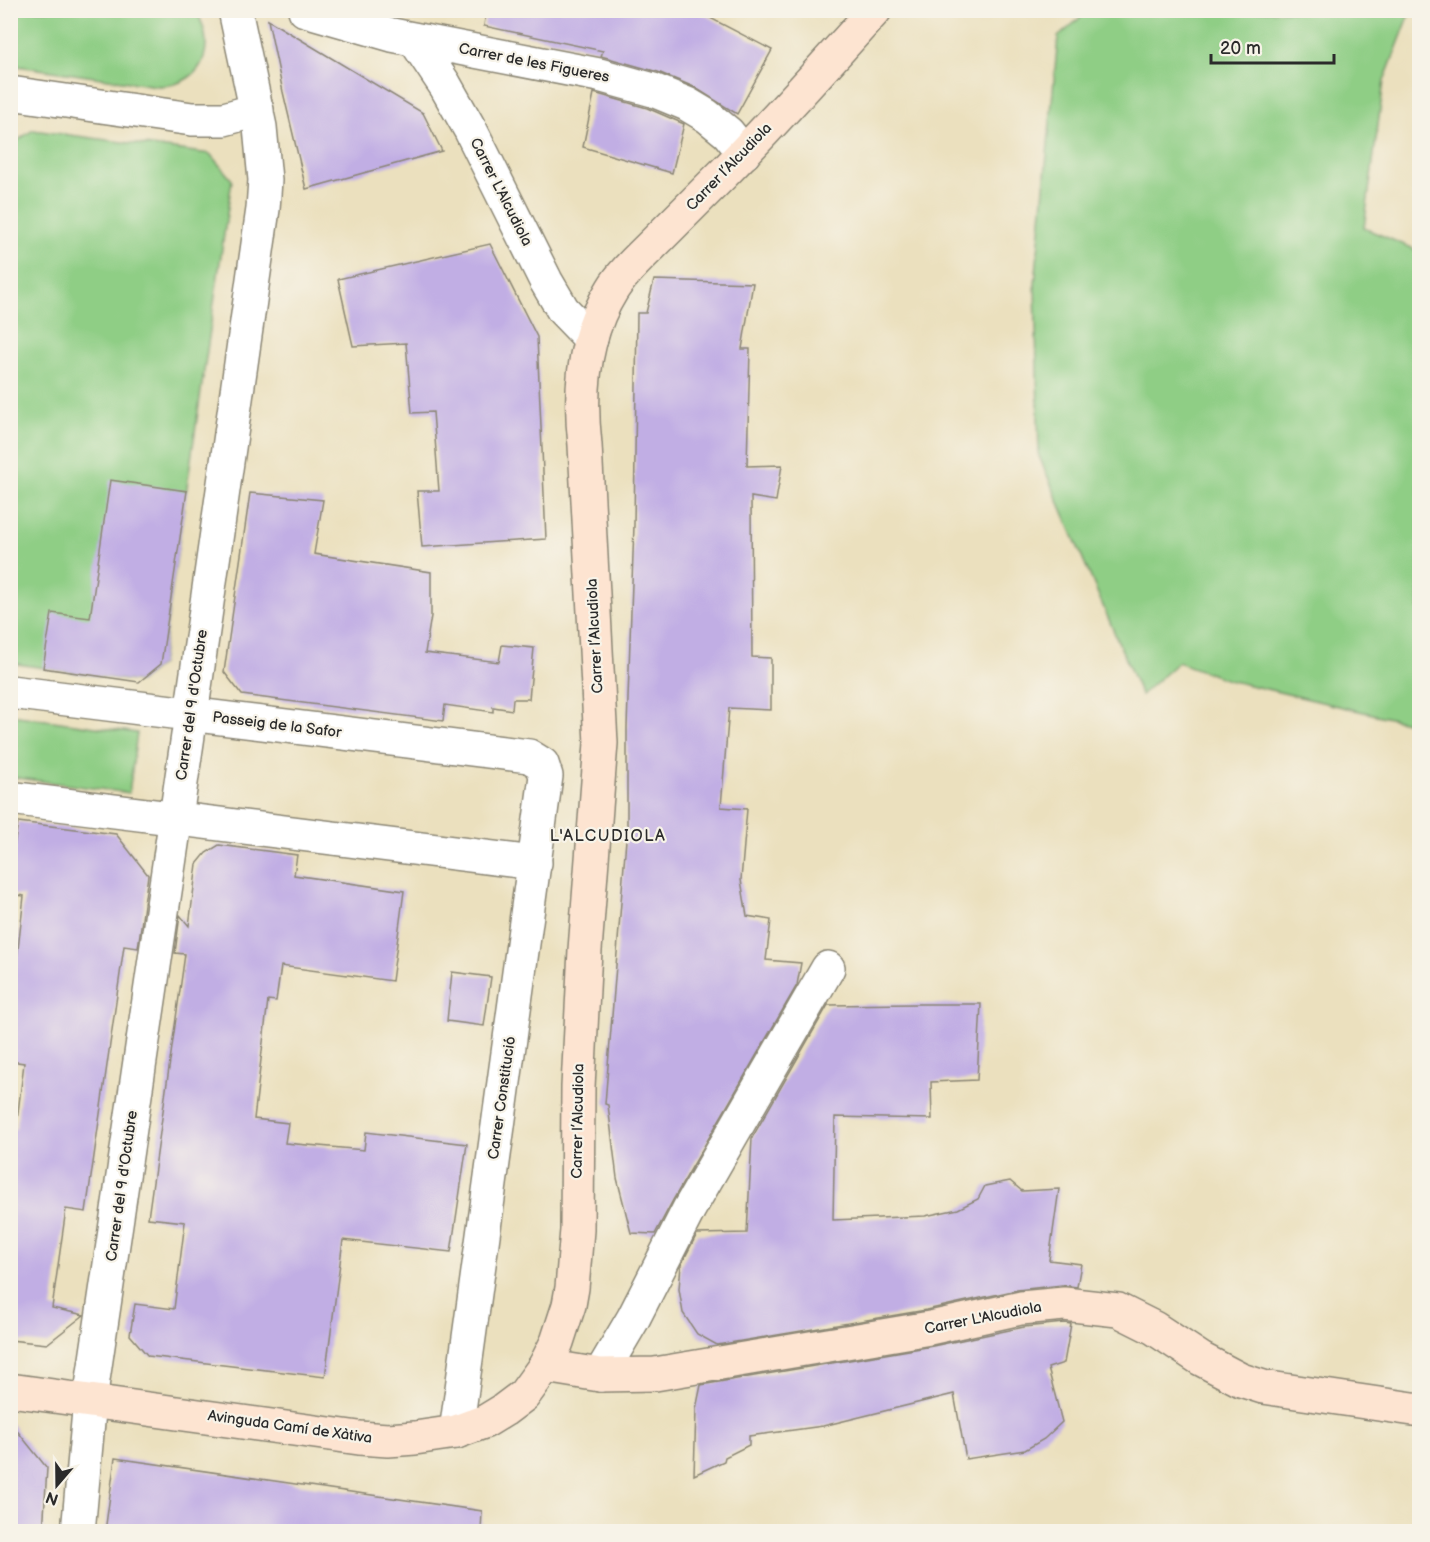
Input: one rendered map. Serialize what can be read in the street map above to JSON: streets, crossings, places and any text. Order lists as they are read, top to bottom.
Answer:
{
  "streets": {
    "street": [
      "Carrer de les Figueres",
      "Carrer l’Alcudiola",
      "Carrer L'Alcudiola",
      "Carrer del 9 d'Octubre",
      "Passeig de la Safor",
      "Carrer Constitució",
      "Avinguda Camí de Xàtiva"
    ]
  },
  "crossings": [
    ["Carrer de les Figueres", "Carrer l’Alcudiola"],
    ["Carrer de les Figueres", "Carrer L'Alcudiola"],
    ["Carrer l’Alcudiola", "Carrer L'Alcudiola"],
    ["Carrer l’Alcudiola", "Avinguda Camí de Xàtiva"],
    ["Carrer L'Alcudiola", "Avinguda Camí de Xàtiva"],
    ["Carrer del 9 d'Octubre", "Passeig de la Safor"],
    ["Carrer del 9 d'Octubre", "Avinguda Camí de Xàtiva"],
    ["Passeig de la Safor", "Carrer Constitució"],
    ["Carrer Constitució", "Avinguda Camí de Xàtiva"]
  ],
  "districts": ["L'ALCUDIOLA"],
  "scale_bar": "20 m",
  "north": "bottom"
}
